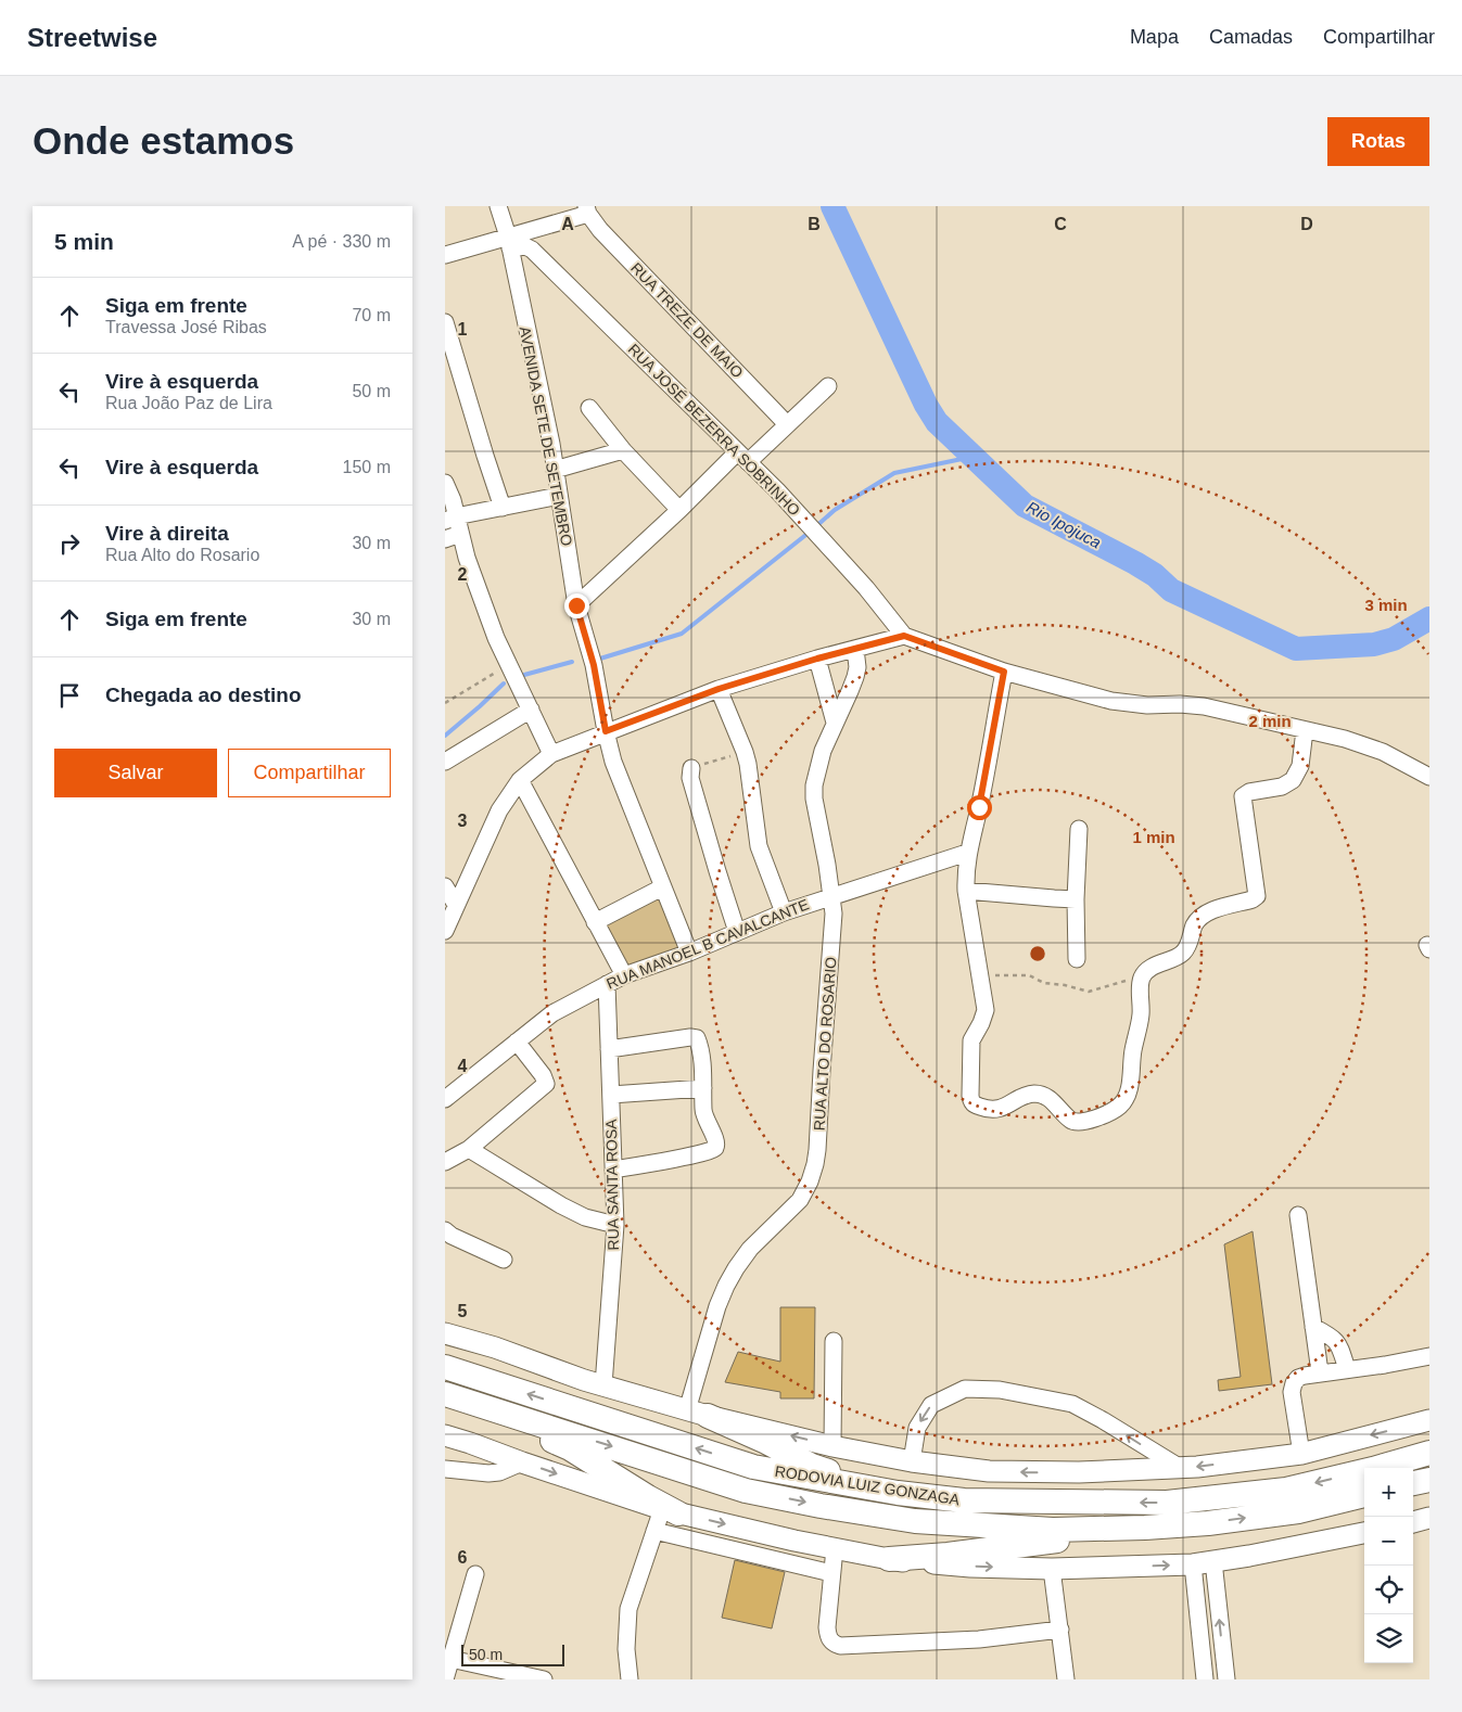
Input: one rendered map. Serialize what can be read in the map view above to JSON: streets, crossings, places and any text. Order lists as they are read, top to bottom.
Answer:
{
  "streets": {
    "highway": ["RODOVIA LUIZ GONZAGA"],
    "street": [
      "RUA TREZE DE MAIO",
      "RUA JOSÉ BEZERRA SOBRINHO",
      "AVENIDA SETE DE SETEMBRO",
      "RUA MANOEL B CAVALCANTE",
      "RUA ALTO DO ROSARIO",
      "RUA SANTA ROSA"
    ]
  },
  "crossings": [
    ["RUA JOSÉ BEZERRA SOBRINHO", "AVENIDA SETE DE SETEMBRO"],
    ["RUA MANOEL B CAVALCANTE", "RUA ALTO DO ROSARIO"],
    ["RUA MANOEL B CAVALCANTE", "RUA SANTA ROSA"]
  ],
  "water": ["Rio Ipojuca"],
  "scale_bar": "50 m",
  "page": {
    "header": "Streetwise",
    "nav": ["Mapa", "Camadas", "Compartilhar"],
    "buttons": [
      "Rotas",
      ["Salvar", "Compartilhar"]
    ],
    "title": "Onde estamos",
    "heading": ["5 min", "A pé · 330 m"],
    "list": [
      ["Siga em frente", "Travessa José Ribas", "70 m"],
      ["Vire à esquerda", "Rua João Paz de Lira", "50 m"],
      ["Vire à esquerda", "150 m"],
      ["Vire à direita", "Rua Alto do Rosario", "30 m"],
      ["Siga em frente", "30 m"],
      "Chegada ao destino"
    ],
    "map_buttons": ["+", "−"],
    "scale": "50 m"
  },
  "grid": {
    "columns": [
      "A",
      "B",
      "C",
      "D"
    ],
    "rows": [
      "1",
      "2",
      "3",
      "4",
      "5",
      "6"
    ]
  },
  "rings": ["3 min", "2 min", "1 min"]
}
